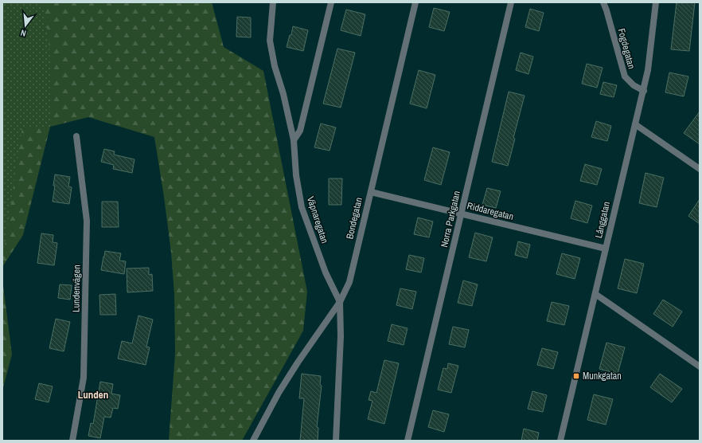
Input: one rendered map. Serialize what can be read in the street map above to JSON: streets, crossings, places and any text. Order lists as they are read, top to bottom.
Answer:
{
  "streets": {
    "street": [
      "Fogdegatan",
      "Riddaregatan",
      "Bondegatan",
      "Norra Parkgatan",
      "Väpnaregatan",
      "Långgatan",
      "Lundenvägen"
    ]
  },
  "crossings": [
    ["Fogdegatan", "Långgatan"],
    ["Riddaregatan", "Bondegatan"],
    ["Riddaregatan", "Norra Parkgatan"],
    ["Riddaregatan", "Långgatan"],
    ["Bondegatan", "Väpnaregatan"]
  ],
  "districts": ["Lunden"],
  "places": {
    "transit": ["Munkgatan"]
  },
  "north": "bottom"
}
